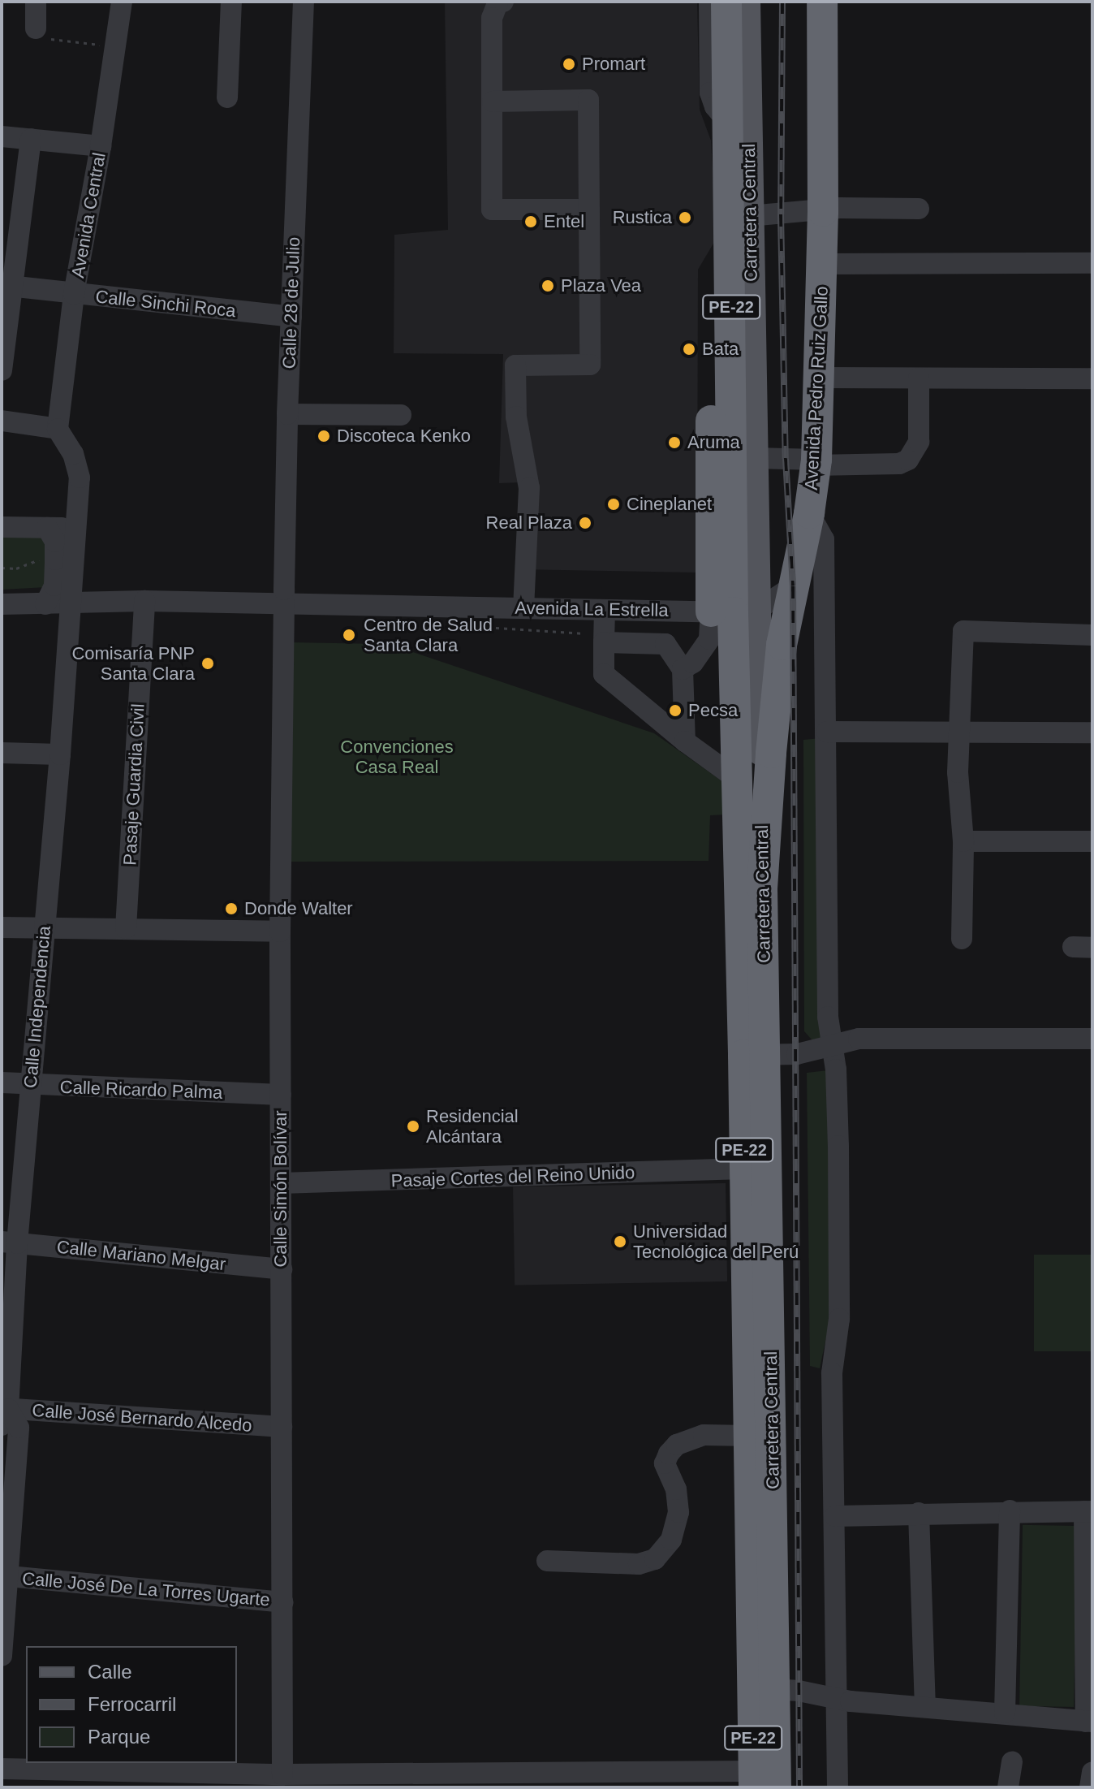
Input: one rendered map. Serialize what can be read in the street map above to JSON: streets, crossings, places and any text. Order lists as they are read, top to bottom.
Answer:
{
  "streets": {
    "highway": ["Carretera Central", "PE-22", "Avenida Pedro Ruiz Gallo"],
    "street": [
      "Avenida Central",
      "Calle 28 de Julio",
      "Calle Sinchi Roca",
      "Avenida La Estrella",
      "Pasaje Guardia Civil",
      "Calle Independencia",
      "Calle Ricardo Palma",
      "Pasaje Cortes del Reino Unido",
      "Calle Simón Bolívar",
      "Calle Mariano Melgar",
      "Calle José Bernardo Alcedo",
      "Calle José De La Torres Ugarte"
    ]
  },
  "crossings": [
    ["Carretera Central", "Avenida Pedro Ruiz Gallo"],
    ["Carretera Central", "Avenida La Estrella"],
    ["Carretera Central", "Pasaje Cortes del Reino Unido"],
    ["Avenida Central", "Calle Sinchi Roca"],
    ["Calle 28 de Julio", "Calle Sinchi Roca"],
    ["Calle 28 de Julio", "Avenida La Estrella"],
    ["Calle 28 de Julio", "Calle Simón Bolívar"],
    ["Avenida La Estrella", "Pasaje Guardia Civil"],
    ["Avenida La Estrella", "Calle Independencia"],
    ["Avenida La Estrella", "Calle Simón Bolívar"],
    ["Calle Independencia", "Calle Ricardo Palma"],
    ["Calle Independencia", "Calle Mariano Melgar"],
    ["Calle Independencia", "Calle José Bernardo Alcedo"],
    ["Calle Independencia", "Calle José De La Torres Ugarte"],
    ["Calle Ricardo Palma", "Calle Simón Bolívar"],
    ["Pasaje Cortes del Reino Unido", "Calle Simón Bolívar"],
    ["Calle Simón Bolívar", "Calle Mariano Melgar"],
    ["Calle Simón Bolívar", "Calle José Bernardo Alcedo"],
    ["Calle Simón Bolívar", "Calle José De La Torres Ugarte"]
  ],
  "parks": ["Convenciones Casa Real"],
  "places": [
    "Promart",
    "Rustica",
    "Entel",
    "Plaza Vea",
    "Bata",
    "Discoteca Kenko",
    "Aruma",
    "Cineplanet",
    "Real Plaza",
    "Centro de Salud Santa Clara",
    "Comisaría PNP Santa Clara",
    "Pecsa",
    "Donde Walter",
    "Residencial Alcántara",
    "Universidad Tecnológica del Perú"
  ],
  "legend": ["Calle", "Ferrocarril", "Parque"]
}
